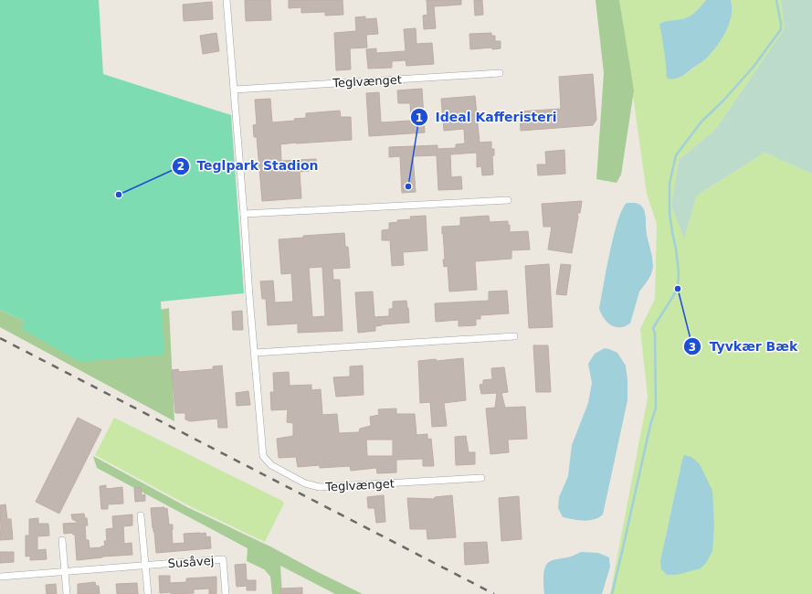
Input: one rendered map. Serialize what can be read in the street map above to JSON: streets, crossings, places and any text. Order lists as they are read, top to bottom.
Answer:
{
  "streets": {
    "street": ["Teglvænget", "Susåvej"]
  },
  "places": ["Ideal Kafferisteri", "Teglpark Stadion", "Tyvkær Bæk"]
}
